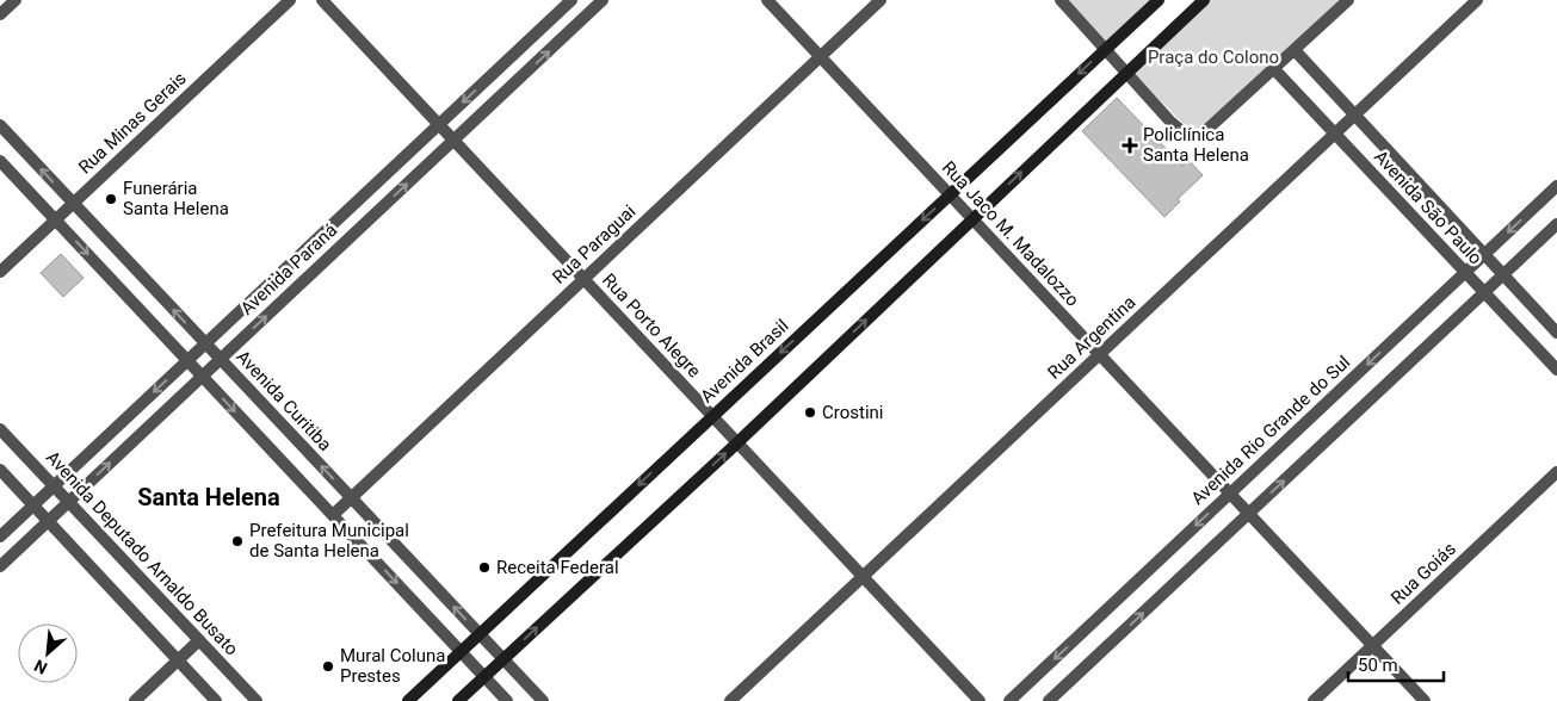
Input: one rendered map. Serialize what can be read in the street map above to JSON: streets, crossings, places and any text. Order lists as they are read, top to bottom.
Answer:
{
  "streets": {
    "main road": ["Avenida Brasil"],
    "street": [
      "Rua Minas Gerais",
      "Avenida São Paulo",
      "Rua Jaco M. Madalozzo",
      "Rua Paraguai",
      "Avenida Paraná",
      "Rua Porto Alegre",
      "Rua Argentina",
      "Avenida Curitiba",
      "Avenida Rio Grande do Sul",
      "Avenida Deputado Arnaldo Busato",
      "Rua Goiás"
    ]
  },
  "crossings": [
    ["Rua Minas Gerais", "Avenida Curitiba"],
    ["Avenida São Paulo", "Rua Argentina"],
    ["Avenida São Paulo", "Avenida Rio Grande do Sul"],
    ["Rua Jaco M. Madalozzo", "Rua Paraguai"],
    ["Rua Jaco M. Madalozzo", "Rua Argentina"],
    ["Rua Jaco M. Madalozzo", "Avenida Brasil"],
    ["Rua Jaco M. Madalozzo", "Avenida Rio Grande do Sul"],
    ["Rua Jaco M. Madalozzo", "Rua Goiás"],
    ["Rua Paraguai", "Rua Porto Alegre"],
    ["Rua Paraguai", "Avenida Curitiba"],
    ["Avenida Paraná", "Rua Porto Alegre"],
    ["Avenida Paraná", "Avenida Curitiba"],
    ["Avenida Paraná", "Avenida Deputado Arnaldo Busato"],
    ["Rua Porto Alegre", "Rua Argentina"],
    ["Rua Porto Alegre", "Avenida Brasil"],
    ["Avenida Brasil", "Avenida Curitiba"]
  ],
  "districts": ["Santa Helena"],
  "parks": ["Praça do Colono"],
  "places": {
    "health": ["Policlínica Santa Helena"],
    "other": [
      "Funerária Santa Helena",
      "Crostini",
      "Prefeitura Municipal de Santa Helena",
      "Receita Federal",
      "Mural Coluna Prestes"
    ]
  },
  "scale_bar": "50 m",
  "north": "bottom left"
}
